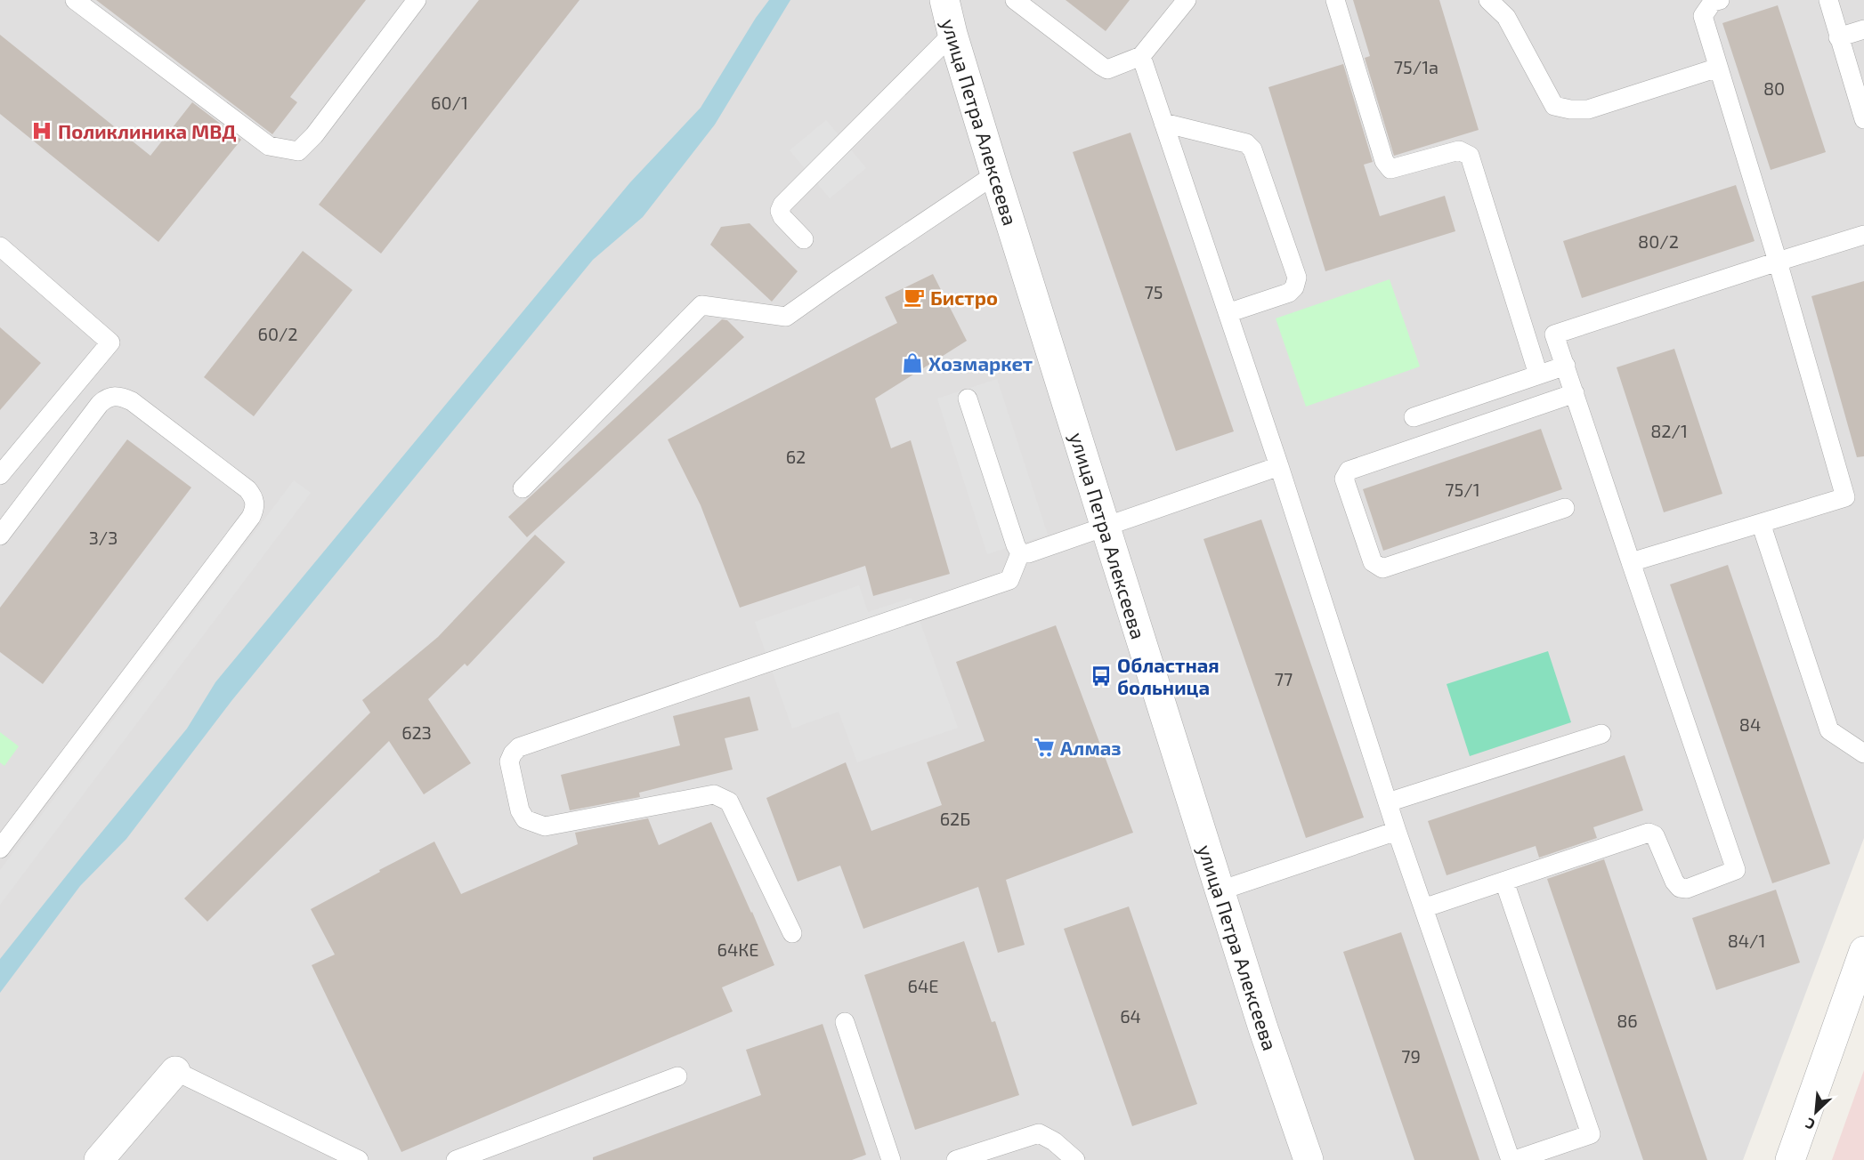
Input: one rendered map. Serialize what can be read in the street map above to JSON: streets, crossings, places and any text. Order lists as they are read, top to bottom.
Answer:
{
  "streets": {
    "street": ["улица Петра Алексеева"]
  },
  "places": {
    "hospital": ["Поликлиника МВД"],
    "cafe": ["Бистро"],
    "shop": ["Хозмаркет"],
    "bus stop": ["Областная больница"],
    "supermarket": ["Алмаз"]
  },
  "house_numbers": [
    "75/1а",
    "80",
    "60/1",
    "80/2",
    "75",
    "60/2",
    "82/1",
    "62",
    "75/1",
    "3/3",
    "77",
    "84",
    "62З",
    "62Б",
    "84/1",
    "64КЕ",
    "64Е",
    "64",
    "86",
    "79"
  ],
  "north": "bottom left"
}
